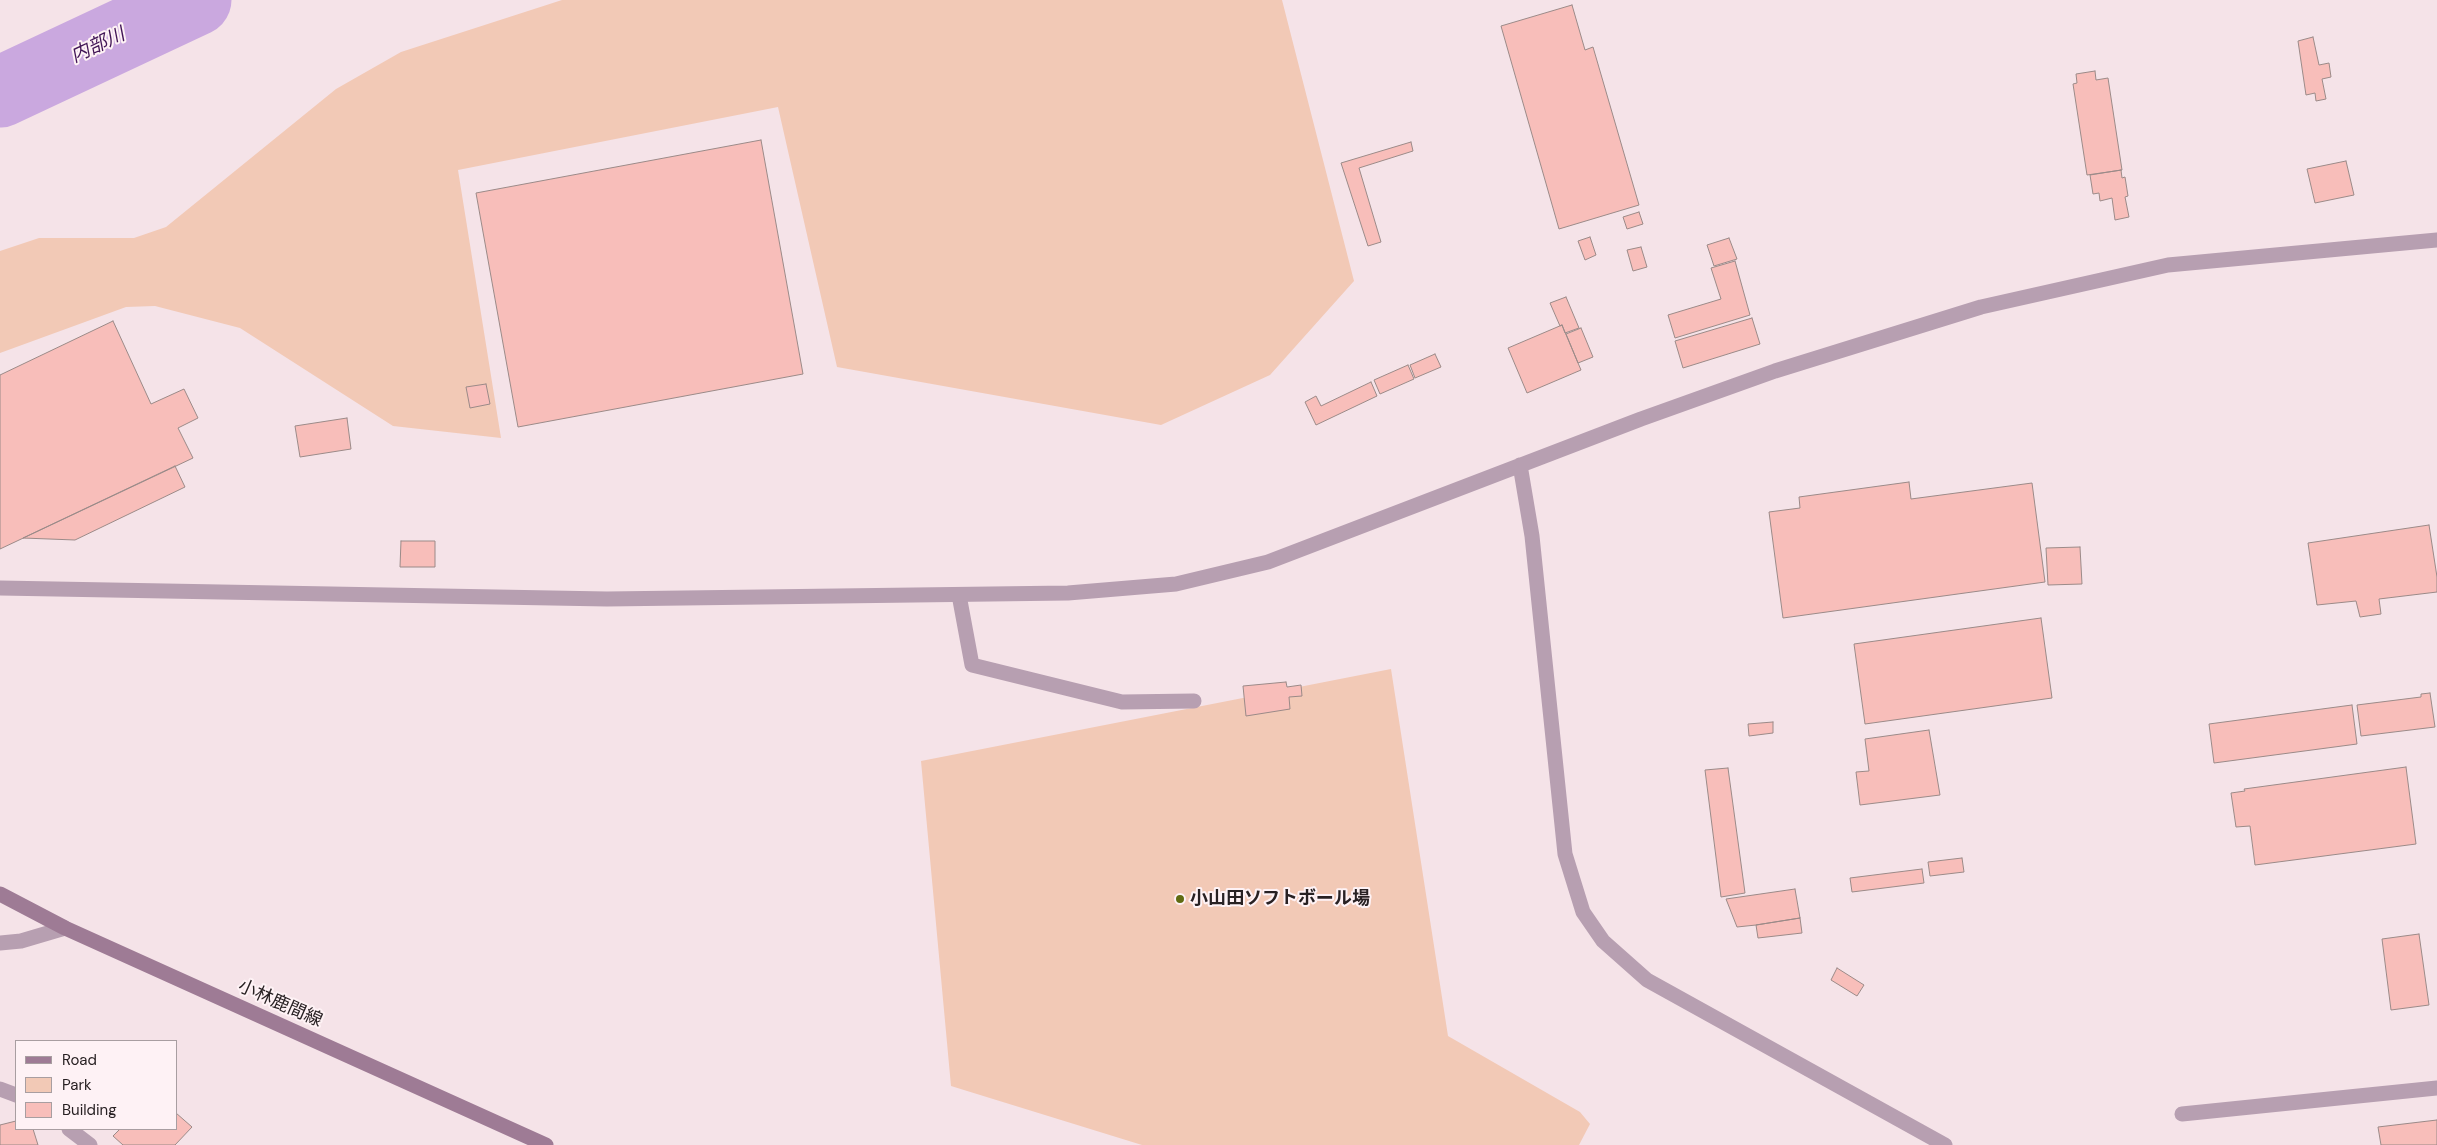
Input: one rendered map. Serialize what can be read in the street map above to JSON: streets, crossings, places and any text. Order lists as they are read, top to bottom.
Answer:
{
  "streets": {
    "main road": ["小林鹿間線"]
  },
  "water": ["内部川"],
  "places": ["小山田ソフトボール場"],
  "legend": ["Road", "Park", "Building"]
}
